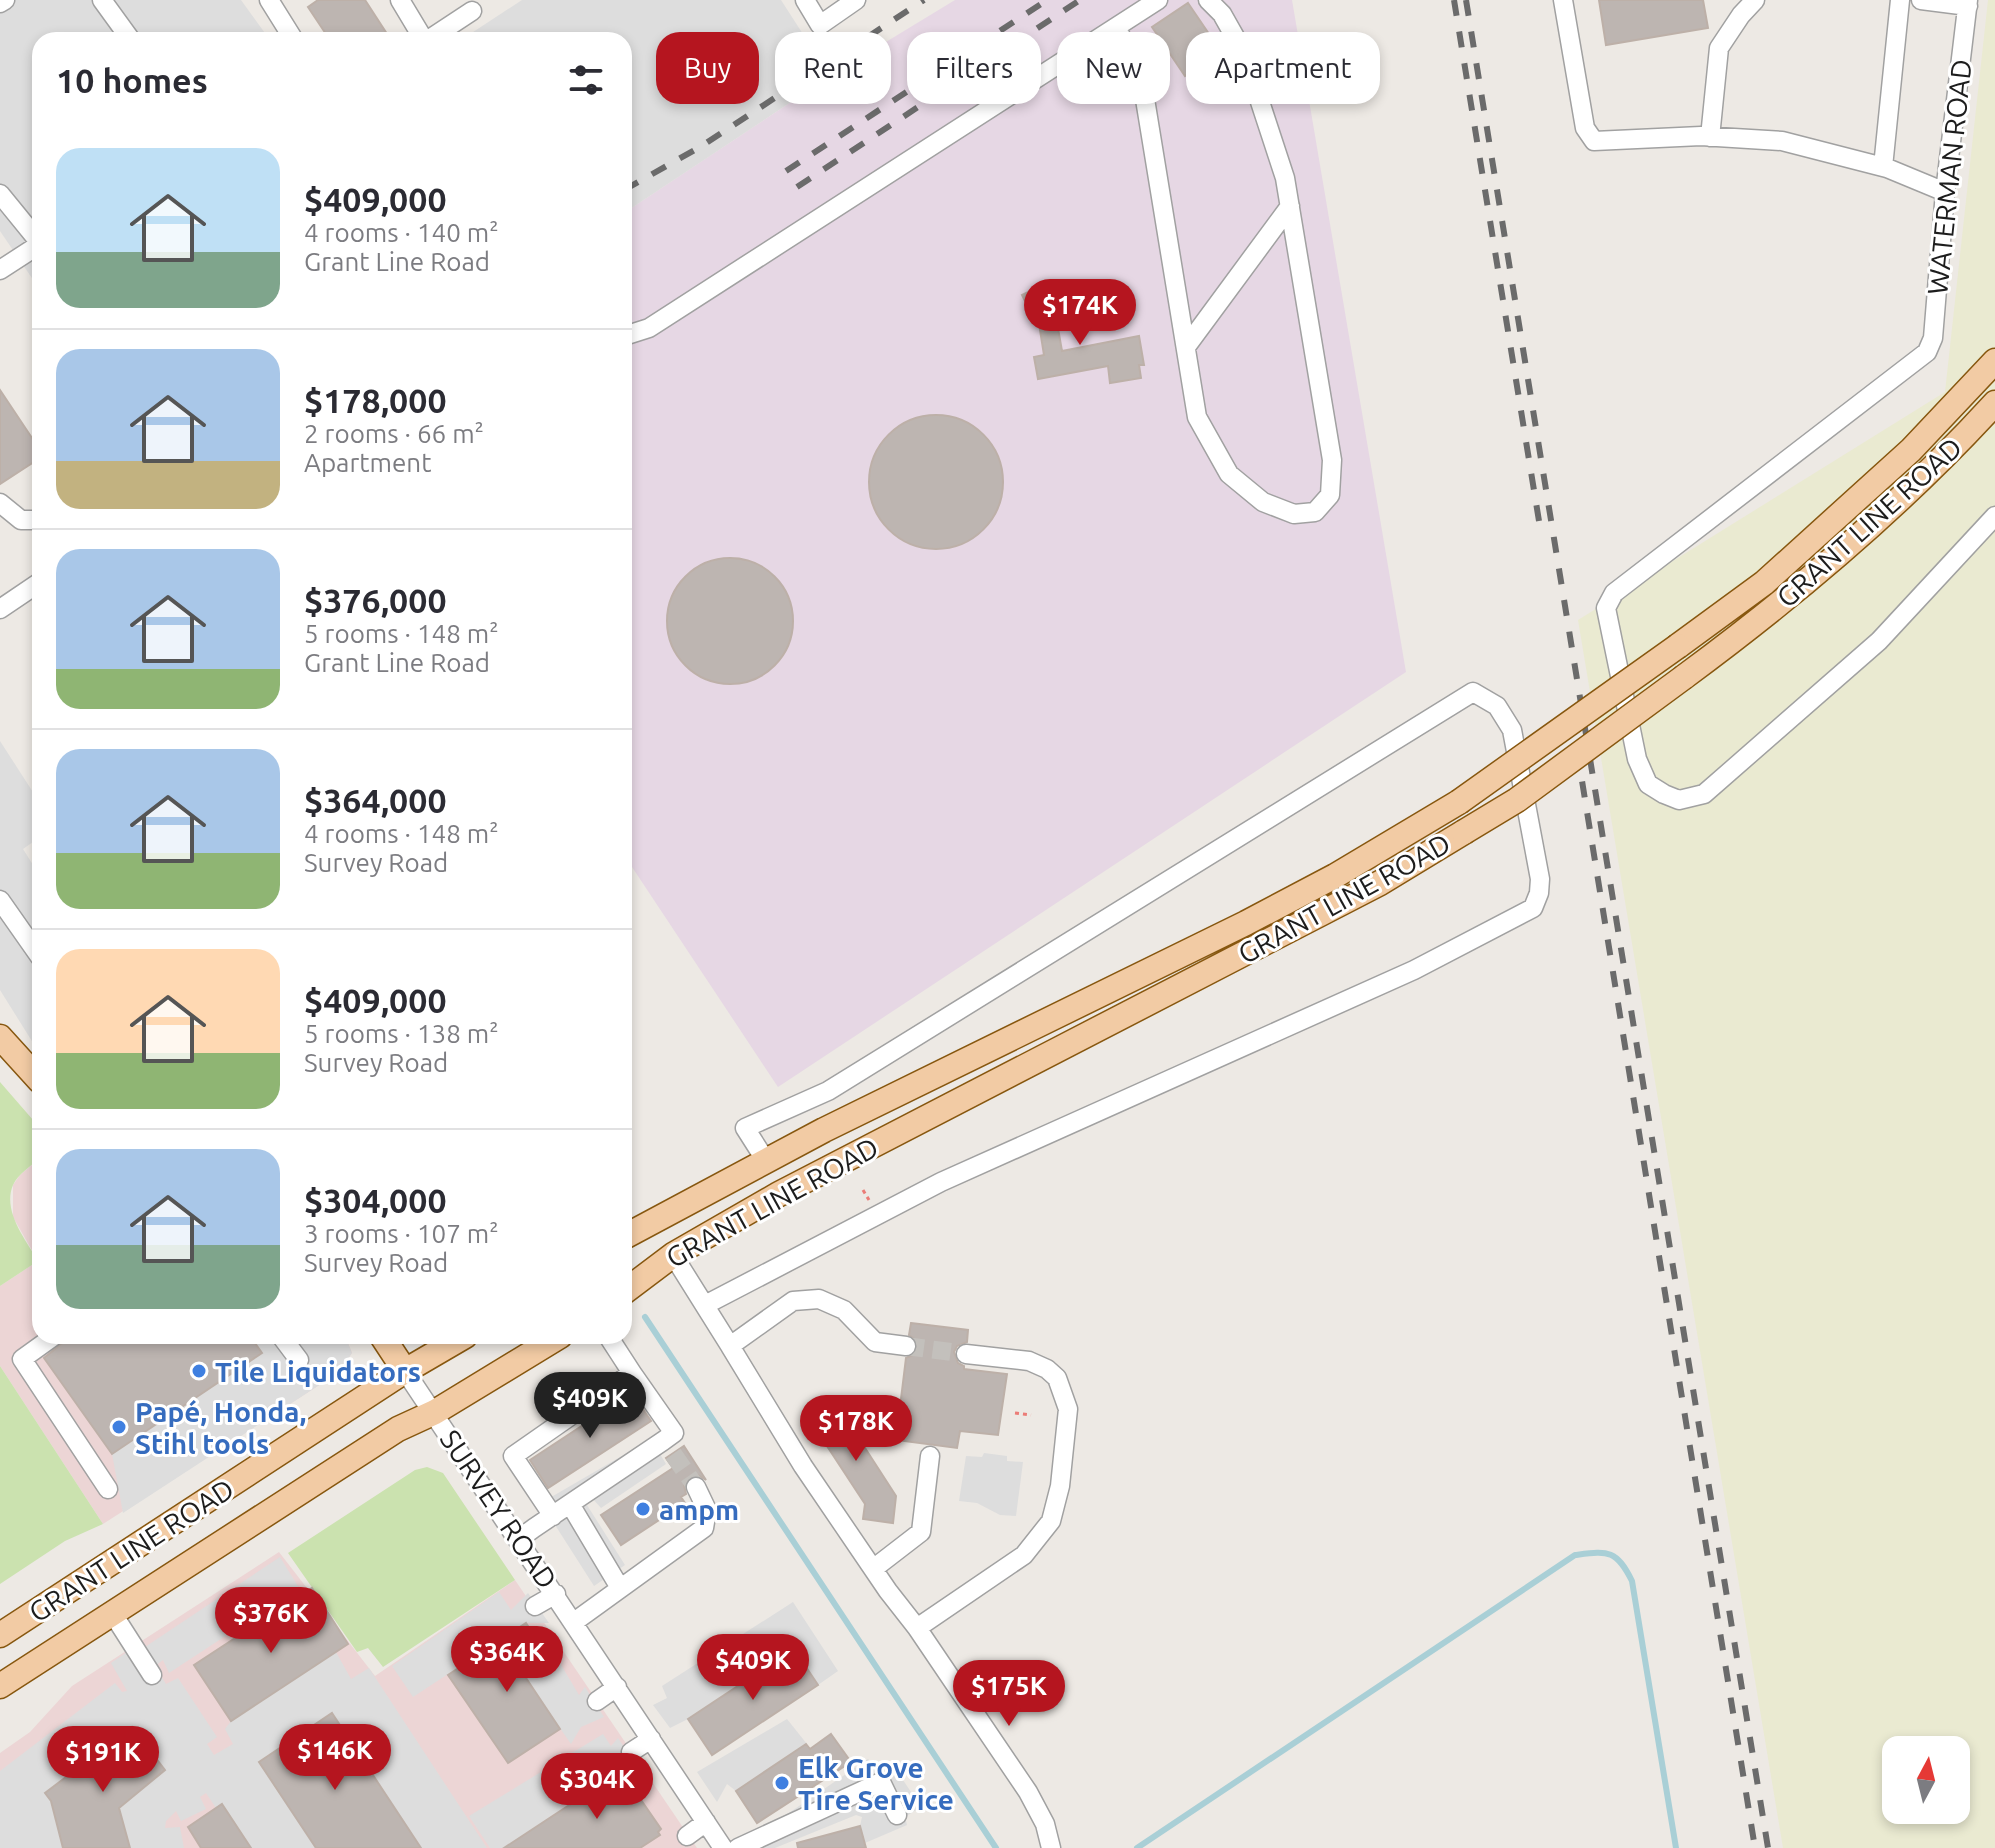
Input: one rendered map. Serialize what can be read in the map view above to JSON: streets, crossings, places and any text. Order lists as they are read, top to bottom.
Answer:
{
  "streets": {
    "main road": ["GRANT LINE ROAD"],
    "street": ["WATERMAN ROAD", "SURVEY ROAD"]
  },
  "crossings": [
    ["GRANT LINE ROAD", "SURVEY ROAD"]
  ],
  "places": [
    "Tile Liquidators",
    "Papé, Honda, Stihl tools",
    "ampm",
    "Elk Grove Tire Service"
  ],
  "north": "top",
  "page": {
    "chip": [
      "Buy",
      "Rent",
      "Filters",
      "New",
      "Apartment"
    ],
    "heading": "10 homes",
    "list": [
      {
        "name": "$409,000",
        "note": "4 rooms · 140 m² · Grant Line Road"
      },
      {
        "name": "$178,000",
        "note": "2 rooms · 66 m² · Apartment"
      },
      {
        "name": "$376,000",
        "note": "5 rooms · 148 m² · Grant Line Road"
      },
      {
        "name": "$364,000",
        "note": "4 rooms · 148 m² · Survey Road"
      },
      {
        "name": "$409,000",
        "note": "5 rooms · 138 m² · Survey Road"
      },
      {
        "name": "$304,000",
        "note": "3 rooms · 107 m² · Survey Road"
      }
    ],
    "price": [
      "$174K",
      "$409K",
      "$178K",
      "$376K",
      "$364K",
      "$409K",
      "$175K",
      "$146K",
      "$191K",
      "$304K"
    ]
  }
}
